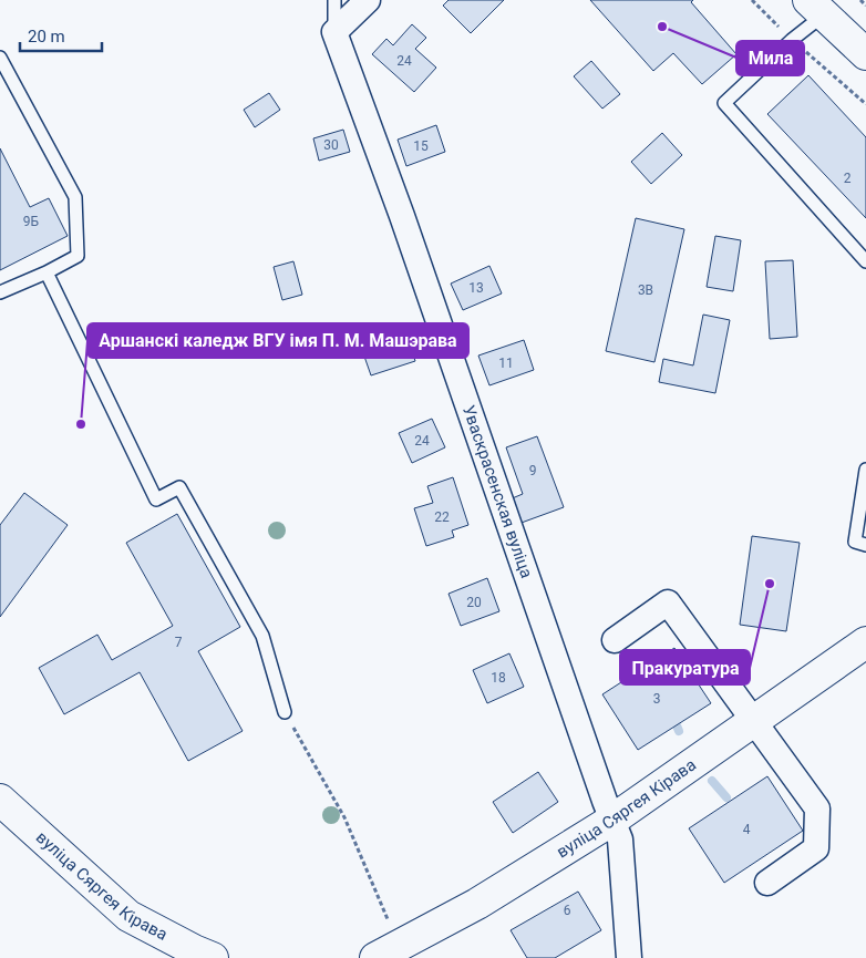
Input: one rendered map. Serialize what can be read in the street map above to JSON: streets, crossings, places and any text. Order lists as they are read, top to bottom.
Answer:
{
  "streets": {
    "street": ["Уваскрасенская вуліца", "вуліца Сяргея Кірава"]
  },
  "crossings": [
    ["Уваскрасенская вуліца", "вуліца Сяргея Кірава"]
  ],
  "places": ["Мила", "Аршанскі каледж ВГУ імя П. М. Машэрава", "Пракуратура"],
  "house_numbers": [
    "24",
    "30",
    "15",
    "2",
    "9Б",
    "13",
    "3В",
    "11",
    "24",
    "9",
    "22",
    "20",
    "7",
    "18",
    "3",
    "4",
    "6"
  ],
  "scale_bar": "20 m"
}
